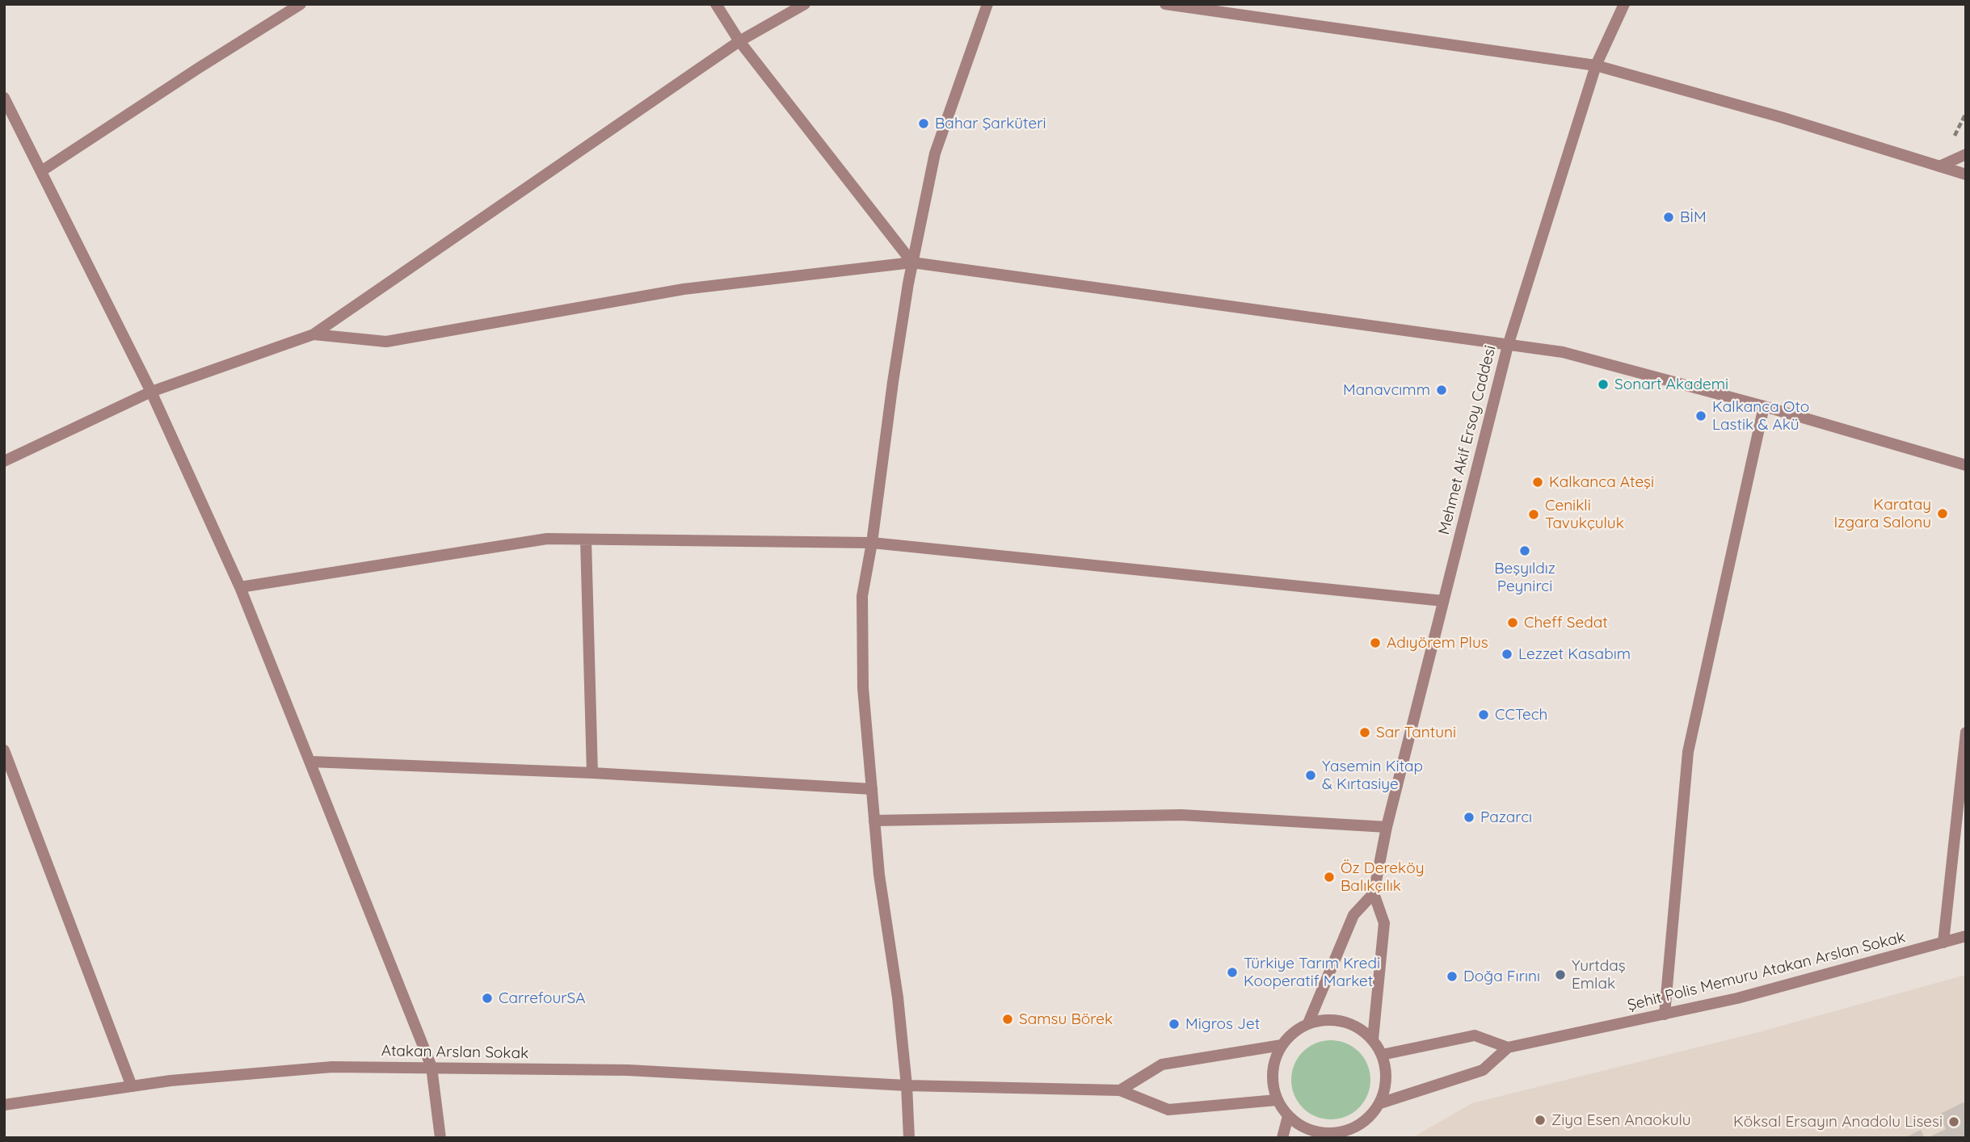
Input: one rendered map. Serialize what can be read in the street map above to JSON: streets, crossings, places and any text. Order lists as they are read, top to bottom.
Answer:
{
  "streets": {
    "street": ["Mehmet Akif Ersoy Caddesi", "Şehit Polis Memuru Atakan Arslan Sokak", "Atakan Arslan Sokak"]
  },
  "places": [
    "Bahar Şarküteri",
    "BİM",
    "Sonart Akademi",
    "Manavcımm",
    "Kalkanca Oto Lastik & Akü",
    "Kalkanca Ateşi",
    "Karatay Izgara Salonu",
    "Cenikli Tavukçuluk",
    "Beşyıldız Peynirci",
    "Cheff Sedat",
    "Adıyörem Plus",
    "Lezzet Kasabım",
    "CCTech",
    "Sar Tantuni",
    "Yasemin Kitap & Kırtasiye",
    "Pazarcı",
    "Öz Dereköy Balıkçılık",
    "Türkiye Tarım Kredi Kooperatif Market",
    "Yurtdaş Emlak",
    "Doğa Fırını",
    "CarrefourSA",
    "Samsu Börek",
    "Migros Jet",
    "Ziya Esen Anaokulu",
    "Köksal Ersayın Anadolu Lisesi"
  ]
}
